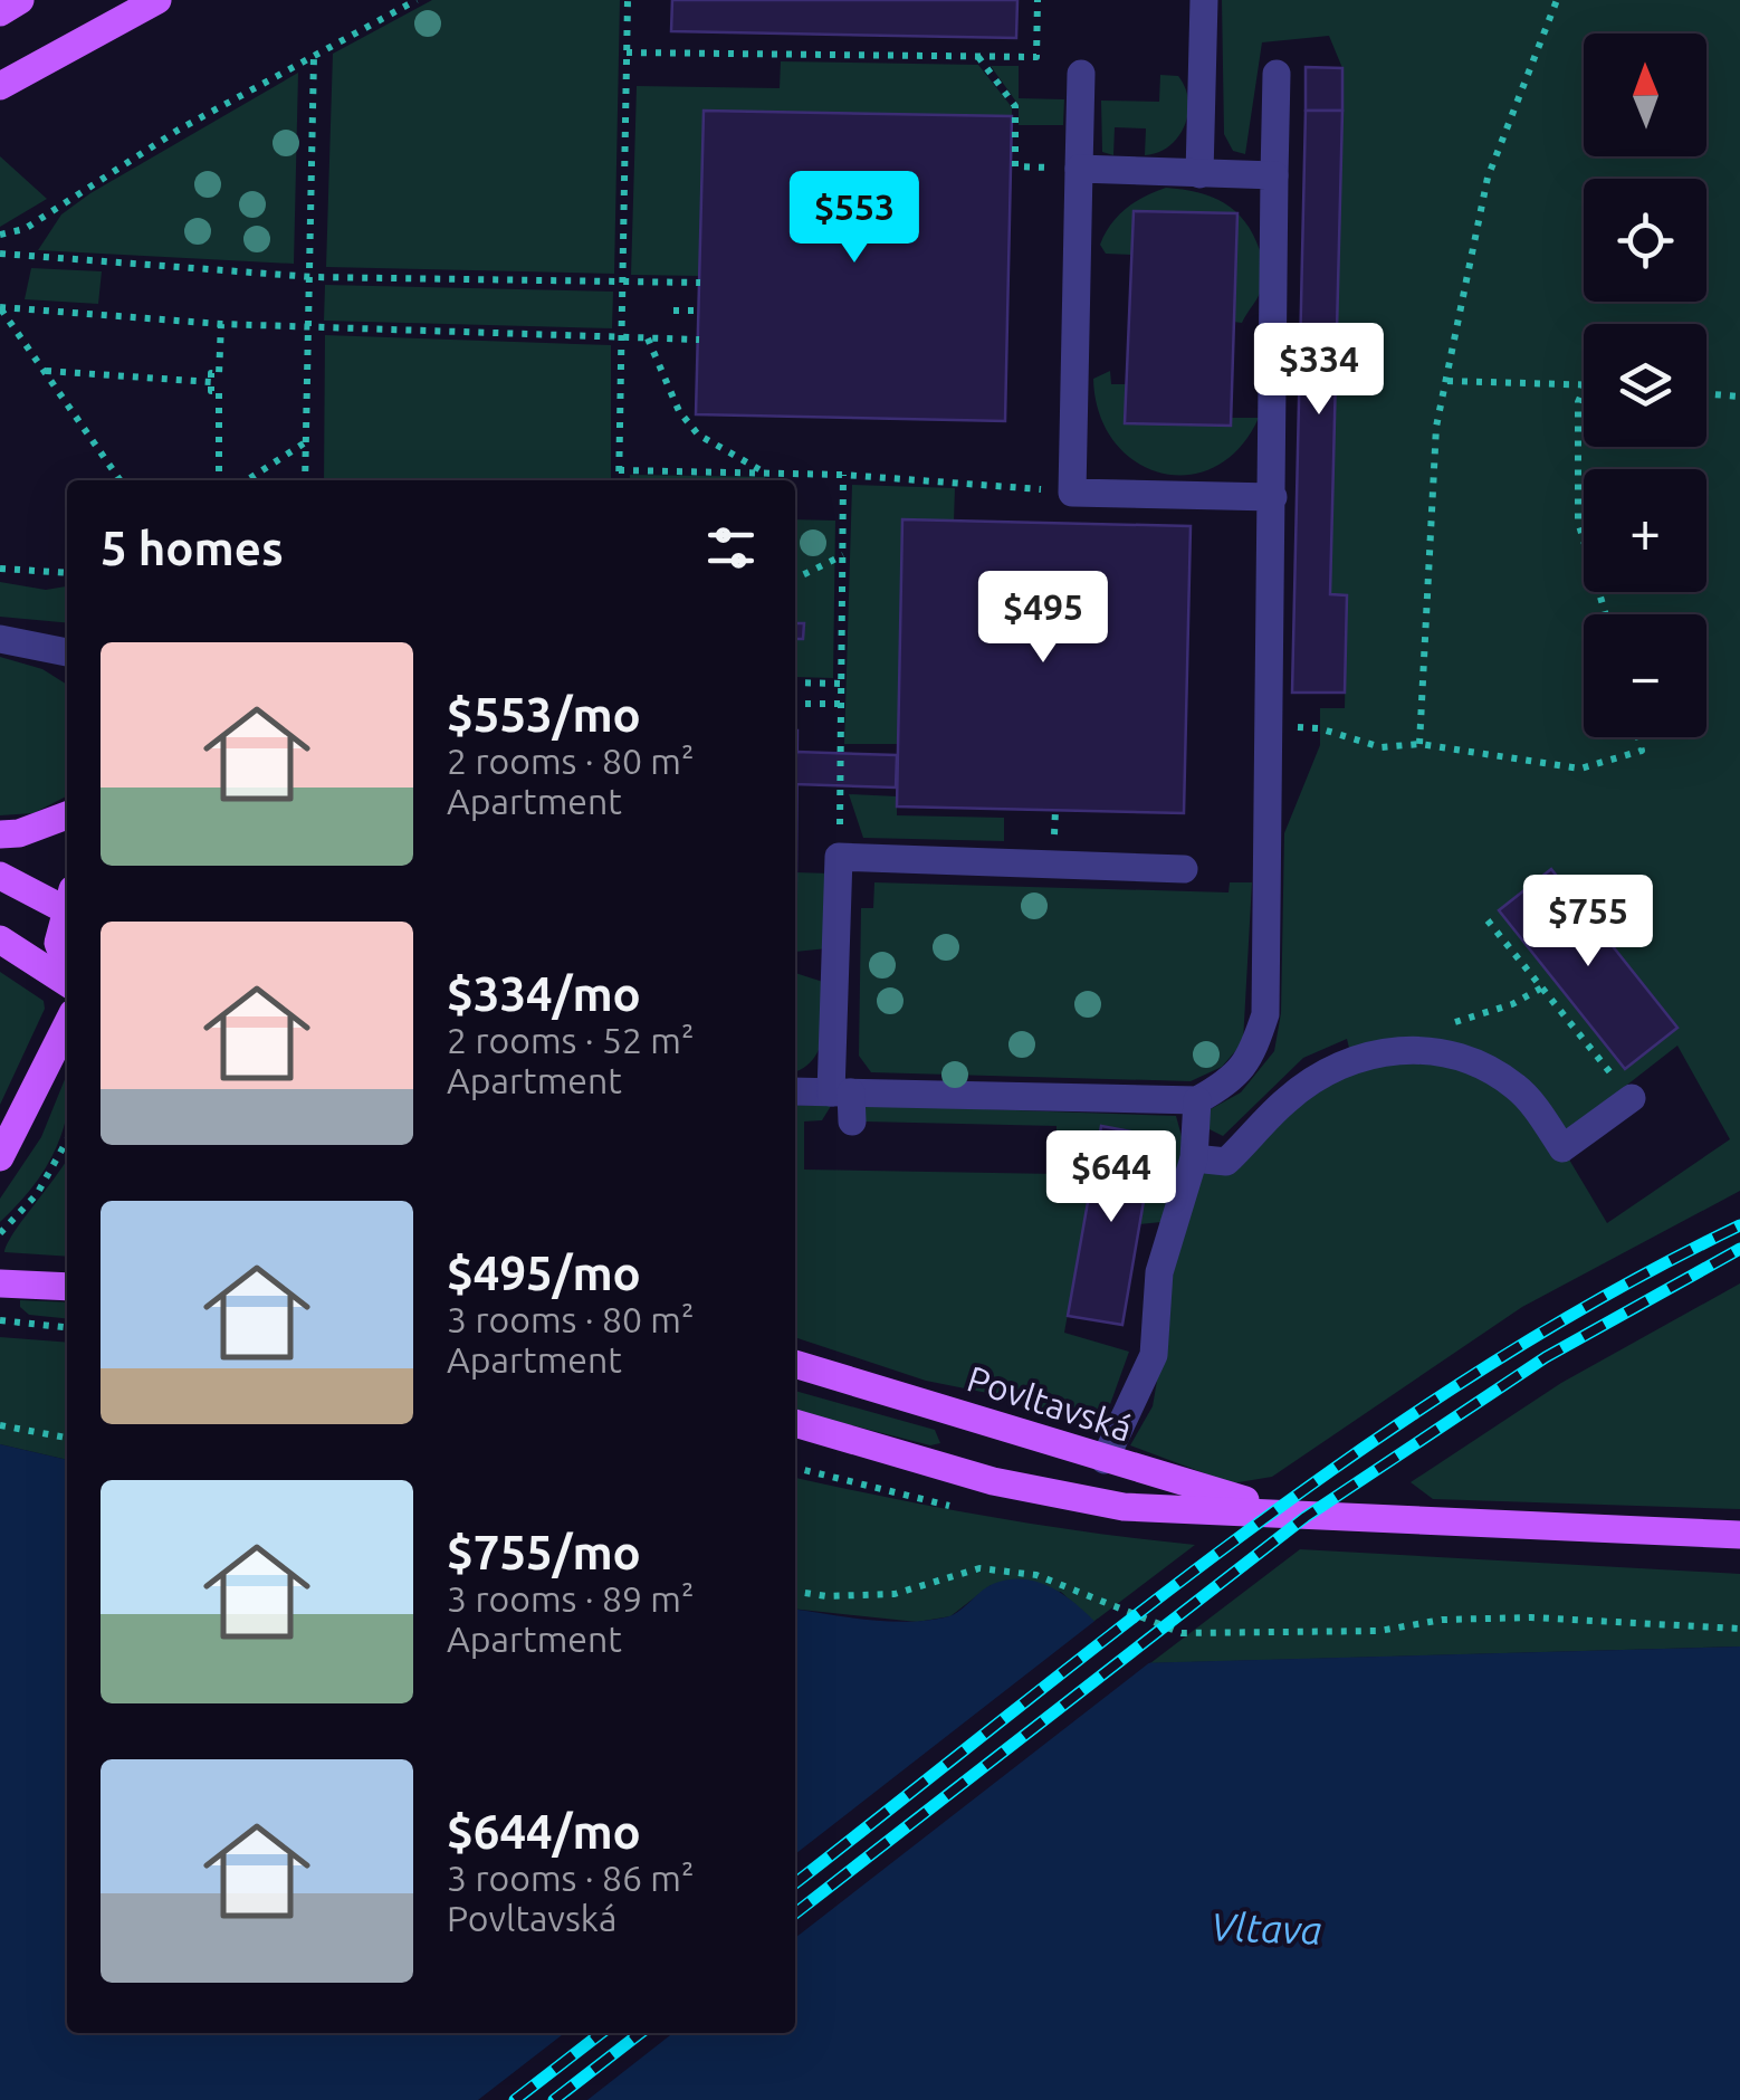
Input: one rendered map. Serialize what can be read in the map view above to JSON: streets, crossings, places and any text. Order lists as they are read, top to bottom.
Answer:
{
  "streets": {
    "main road": ["Povltavská"]
  },
  "water": ["Vltava"],
  "north": "top",
  "page": {
    "map_buttons": ["+", "−"],
    "price": [
      "$553",
      "$334",
      "$495",
      "$755",
      "$644"
    ],
    "heading": "5 homes",
    "list": [
      {
        "name": "$553/mo",
        "note": "2 rooms · 80 m² · Apartment"
      },
      {
        "name": "$334/mo",
        "note": "2 rooms · 52 m² · Apartment"
      },
      {
        "name": "$495/mo",
        "note": "3 rooms · 80 m² · Apartment"
      },
      {
        "name": "$755/mo",
        "note": "3 rooms · 89 m² · Apartment"
      },
      {
        "name": "$644/mo",
        "note": "3 rooms · 86 m² · Povltavská"
      }
    ]
  }
}
